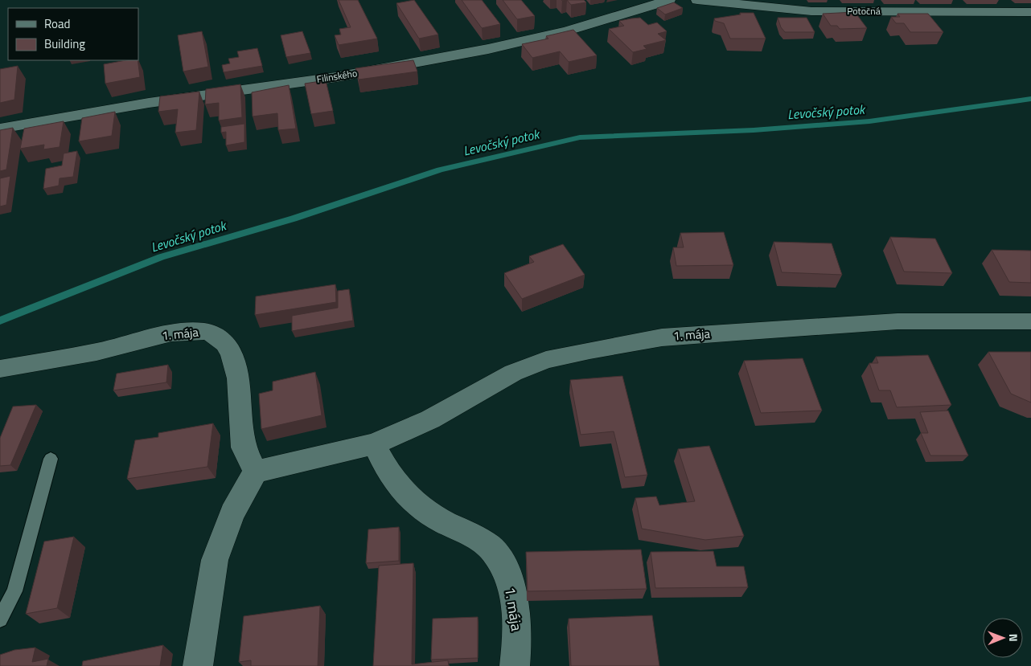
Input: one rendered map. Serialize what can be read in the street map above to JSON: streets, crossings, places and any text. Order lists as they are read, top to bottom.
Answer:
{
  "streets": {
    "street": ["Potočná", "Filinského", "1. mája"]
  },
  "water": ["Levočský potok"],
  "legend": ["Road", "Building"],
  "north": "right"
}
